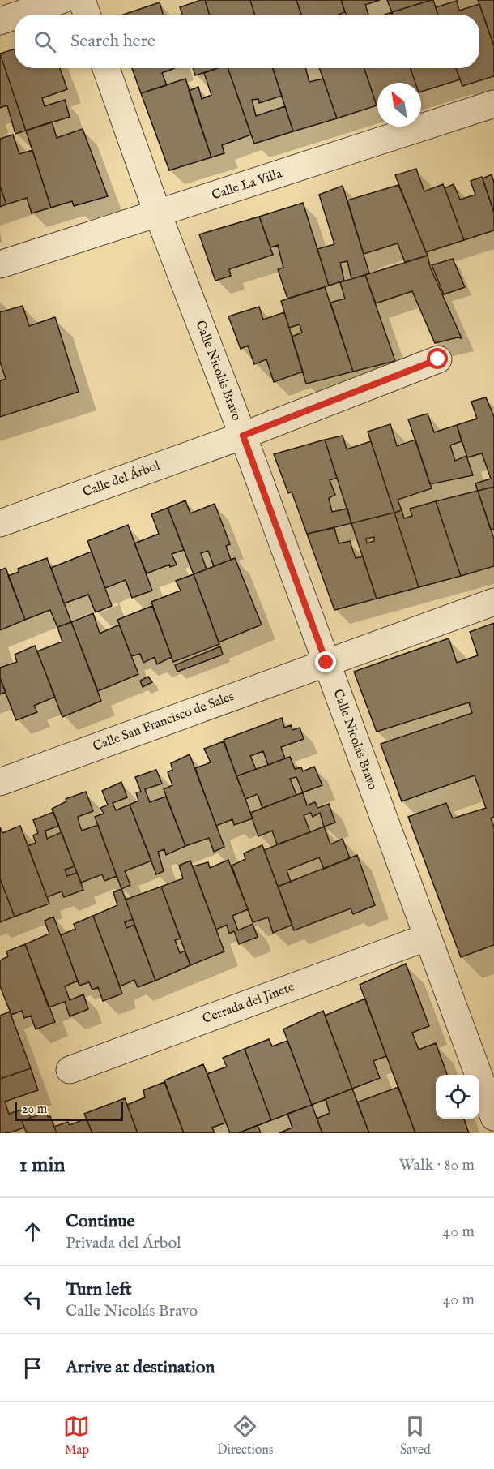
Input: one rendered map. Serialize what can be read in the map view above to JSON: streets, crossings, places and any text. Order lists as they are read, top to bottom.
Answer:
{
  "streets": {
    "street": [
      "Calle La Villa",
      "Calle Nicolás Bravo",
      "Calle del Árbol",
      "Calle San Francisco de Sales",
      "Cerrada del Jinete"
    ]
  },
  "crossings": [
    ["Calle La Villa", "Calle Nicolás Bravo"],
    ["Calle Nicolás Bravo", "Calle del Árbol"],
    ["Calle Nicolás Bravo", "Calle San Francisco de Sales"],
    ["Calle Nicolás Bravo", "Cerrada del Jinete"]
  ],
  "scale_bar": "20 m",
  "north": "top left",
  "page": {
    "search": "Search here",
    "scale": "20 m",
    "heading": ["1 min", "Walk · 80 m"],
    "list": [
      ["Continue", "Privada del Árbol", "40 m"],
      ["Turn left", "Calle Nicolás Bravo", "40 m"],
      "Arrive at destination"
    ],
    "nav": ["Map", "Directions", "Saved"]
  }
}
